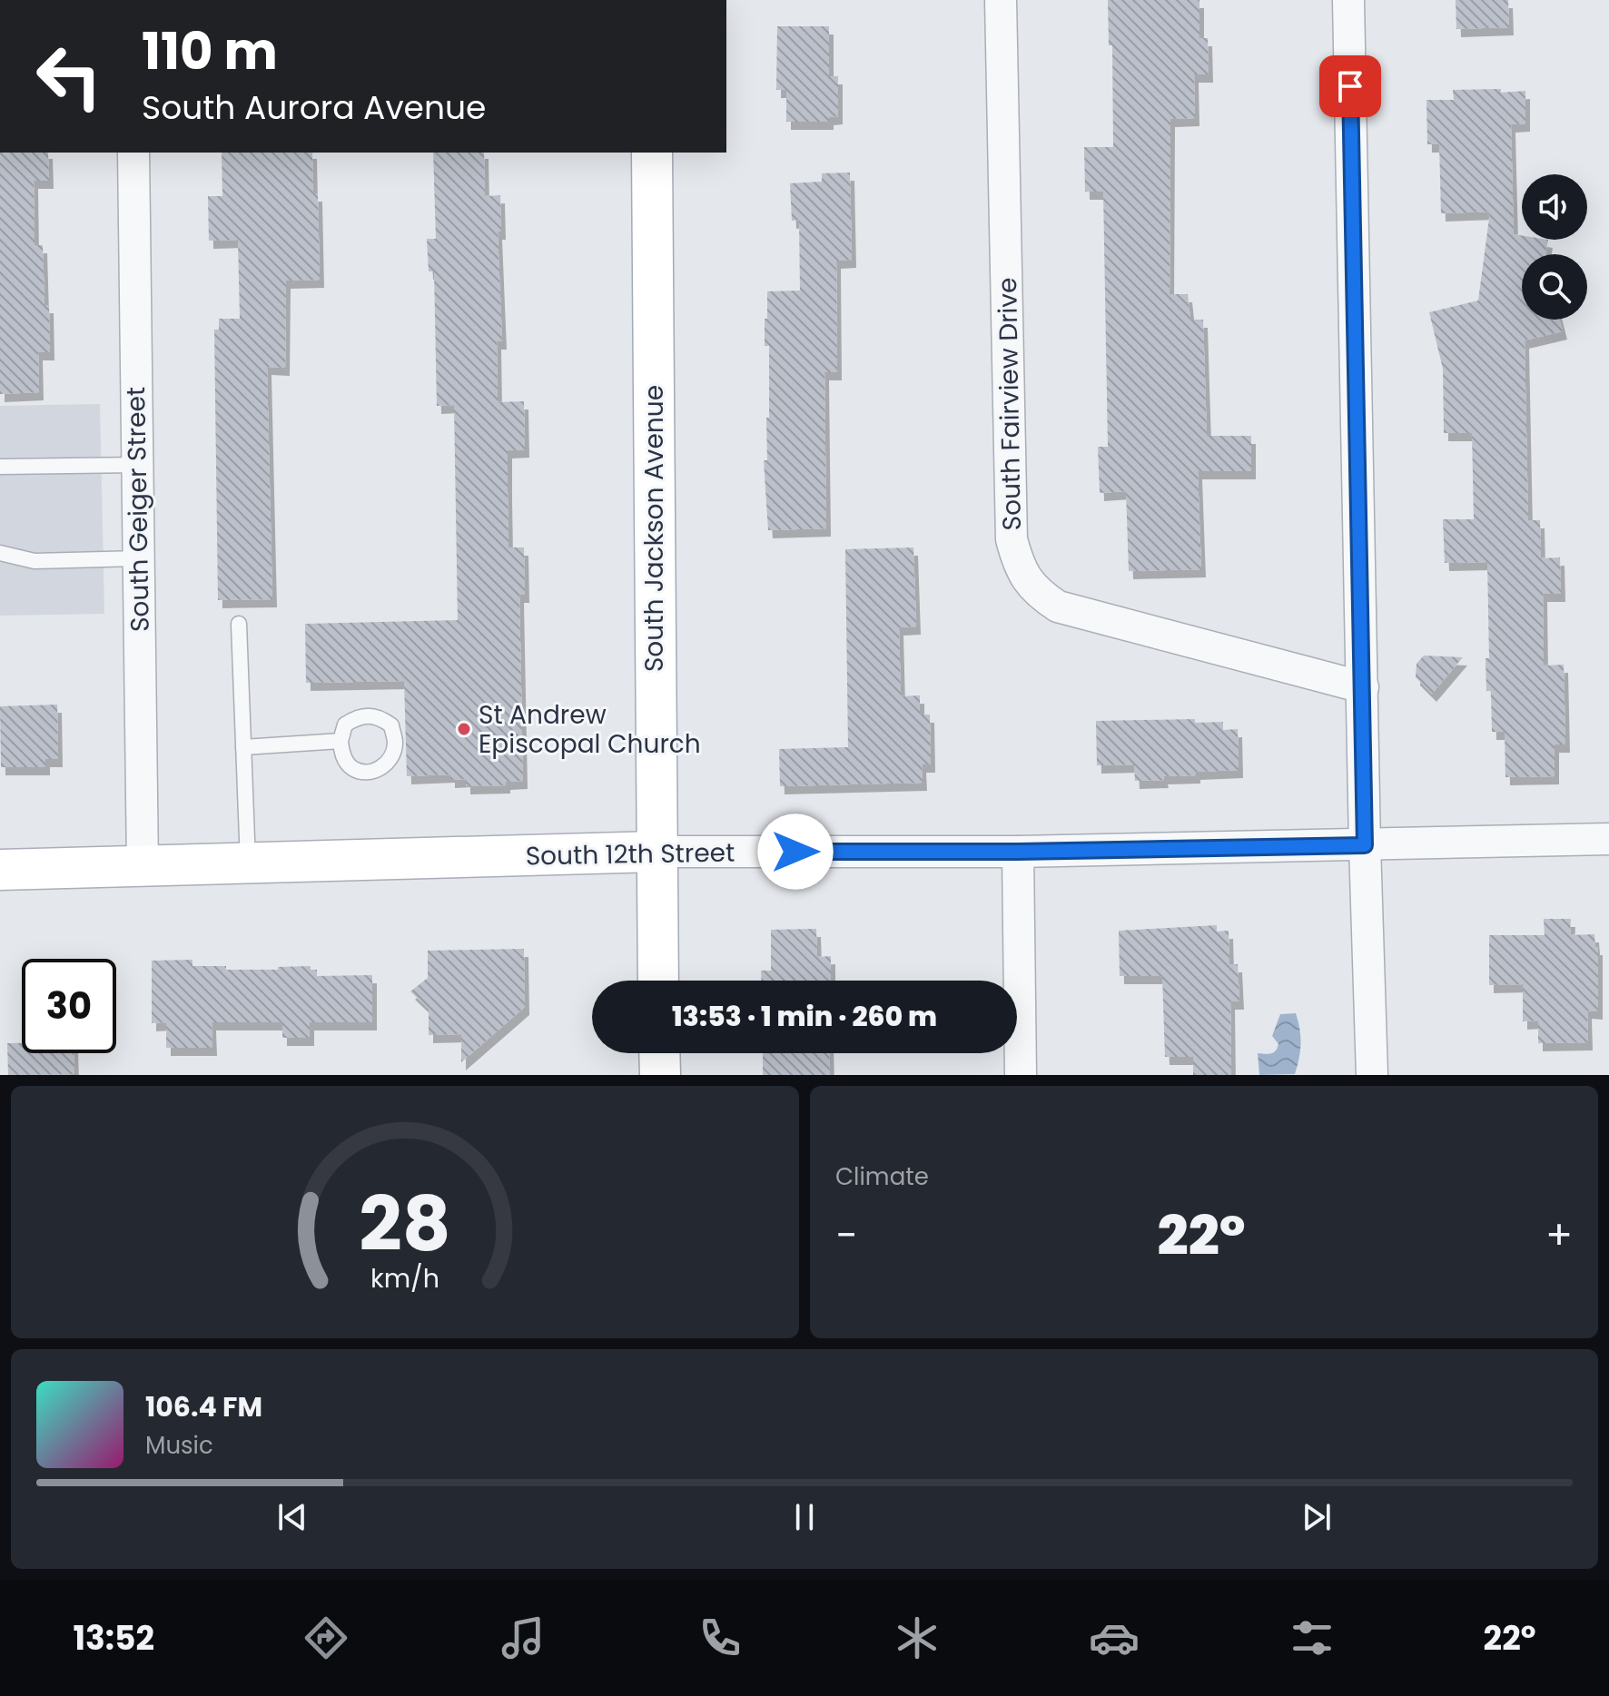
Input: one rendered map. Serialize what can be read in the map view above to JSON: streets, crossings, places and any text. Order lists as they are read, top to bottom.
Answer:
{
  "streets": {
    "main road": ["South Jackson Avenue", "South 12th Street"],
    "street": ["South Fairview Drive", "South Geiger Street"]
  },
  "crossings": [
    ["South Geiger Street", "South 12th Street"],
    ["South Jackson Avenue", "South 12th Street"]
  ],
  "places": ["St Andrew Episcopal Church"],
  "page": {
    "turn": ["110 m", "South Aurora Avenue"],
    "limit": "30",
    "trip": "13:53 · 1 min · 260 m",
    "tile": "Climate",
    "heat": ["−", "22°", "+"],
    "song": ["106.4 FM", "Music"],
    "tabs": ["13:52", "22°"],
    "gauge": ["28", "km/h"]
  }
}
